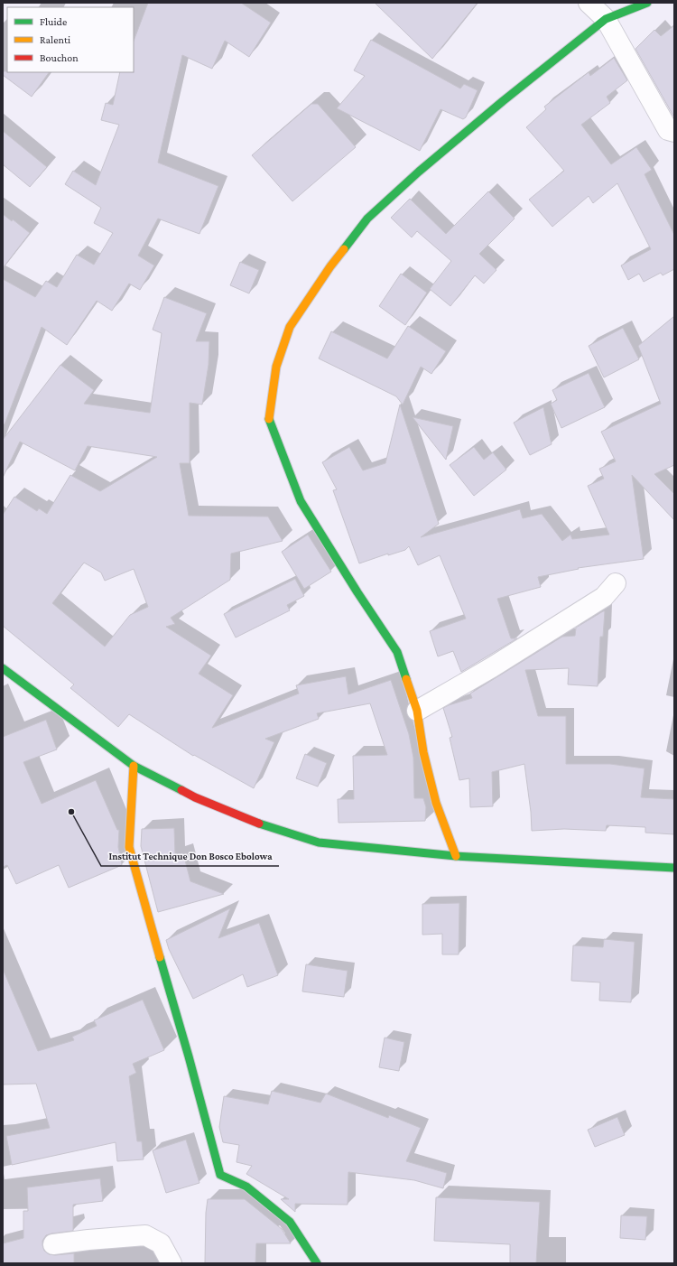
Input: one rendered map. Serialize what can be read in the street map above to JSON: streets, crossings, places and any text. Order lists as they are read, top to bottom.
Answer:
{
  "places": ["Institut Technique Don Bosco Ebolowa"],
  "legend": ["Fluide", "Ralenti", "Bouchon"]
}
